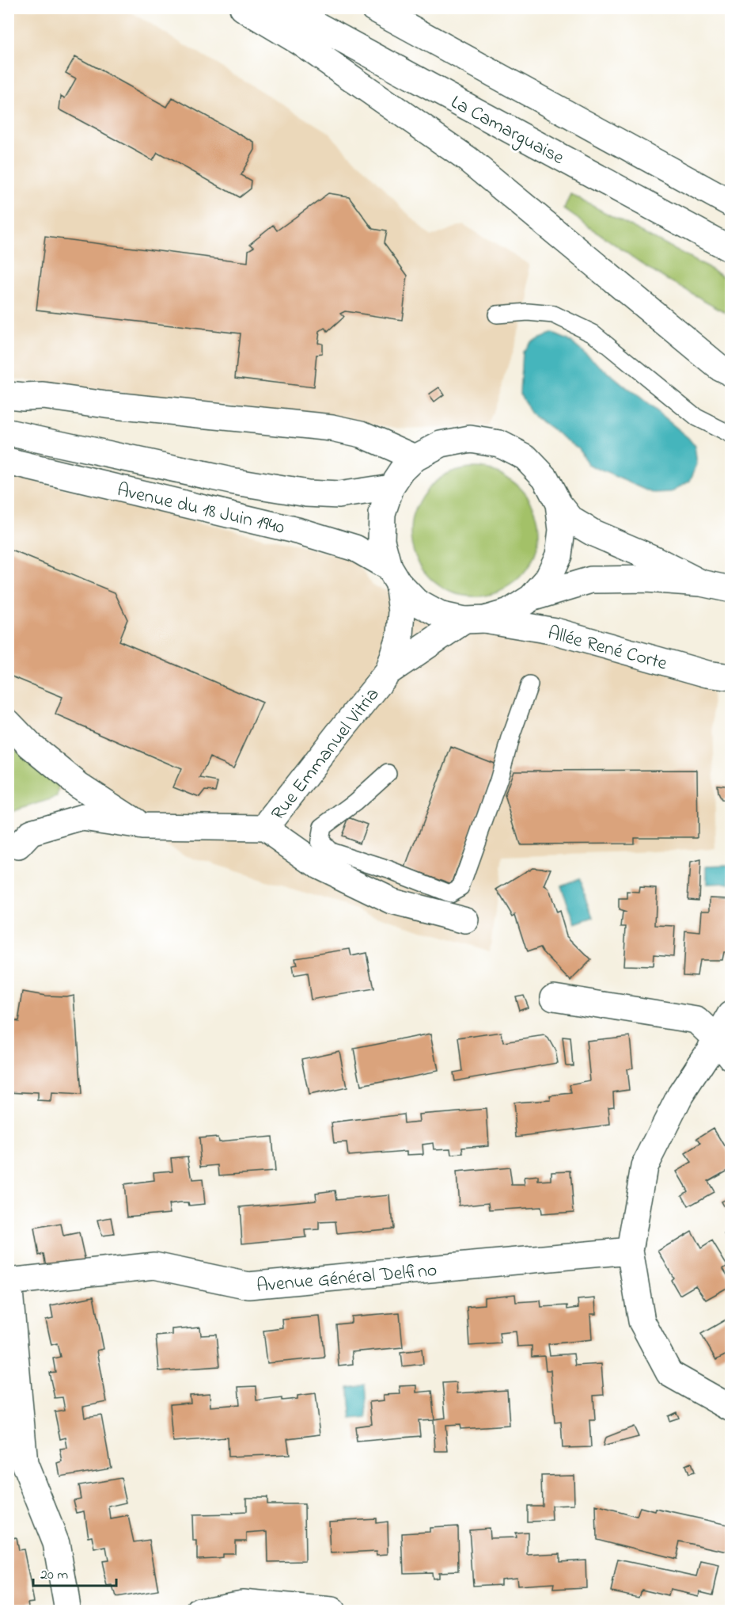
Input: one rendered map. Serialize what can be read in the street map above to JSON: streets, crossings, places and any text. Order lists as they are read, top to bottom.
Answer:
{
  "streets": {
    "main road": [
      "La Camarguaise",
      "Avenue du 18 Juin 1940",
      "Allée René Corte",
      "Rue Emmanuel Vitria",
      "Avenue Général Delfino"
    ]
  },
  "crossings": [
    ["Avenue du 18 Juin 1940", "Allée René Corte"]
  ],
  "scale_bar": "20 m"
}
